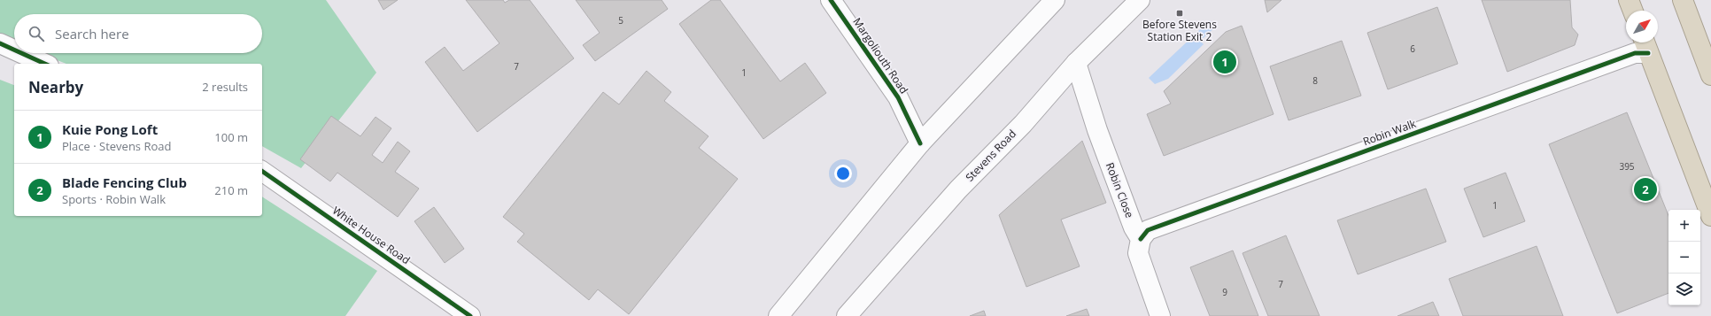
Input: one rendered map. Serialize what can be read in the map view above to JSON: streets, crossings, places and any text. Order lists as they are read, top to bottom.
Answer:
{
  "streets": {
    "street": [
      "Margoliouth Road",
      "Robin Walk",
      "Stevens Road",
      "Robin Close",
      "White House Road"
    ]
  },
  "crossings": [
    ["Robin Walk", "Robin Close"],
    ["Stevens Road", "Robin Close"]
  ],
  "places": {
    "transit": ["Before Stevens Station Exit 2"]
  },
  "house_numbers": [
    "5",
    "6",
    "7",
    "1",
    "8",
    "395",
    "1",
    "7",
    "9"
  ],
  "north": "top right",
  "page": {
    "search": "Search here",
    "pins": ["1", "2"],
    "heading": ["Nearby", "2 results"],
    "list": [
      {
        "mark": "1",
        "name": "Kuie Pong Loft",
        "note": "Place · Stevens Road",
        "value": "100 m"
      },
      {
        "mark": "2",
        "name": "Blade Fencing Club",
        "note": "Sports · Robin Walk",
        "value": "210 m"
      }
    ],
    "map_buttons": ["+", "−"]
  }
}
